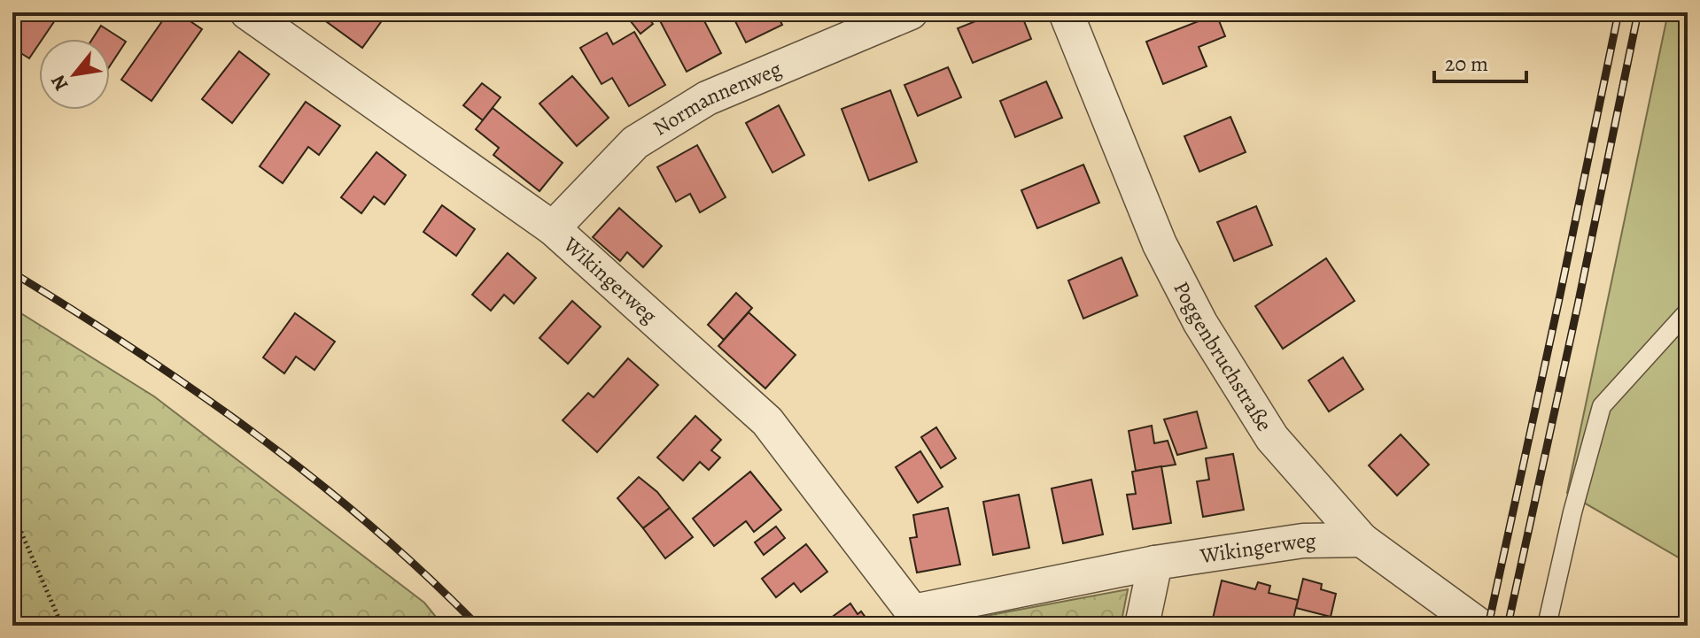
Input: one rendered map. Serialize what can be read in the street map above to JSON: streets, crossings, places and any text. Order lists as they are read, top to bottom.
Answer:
{
  "streets": {
    "street": ["Normannenweg", "Wikingerweg", "Poggenbruchstraße"]
  },
  "crossings": [
    ["Normannenweg", "Wikingerweg"],
    ["Wikingerweg", "Poggenbruchstraße"]
  ],
  "scale_bar": "20 m",
  "north": "bottom left"
}
